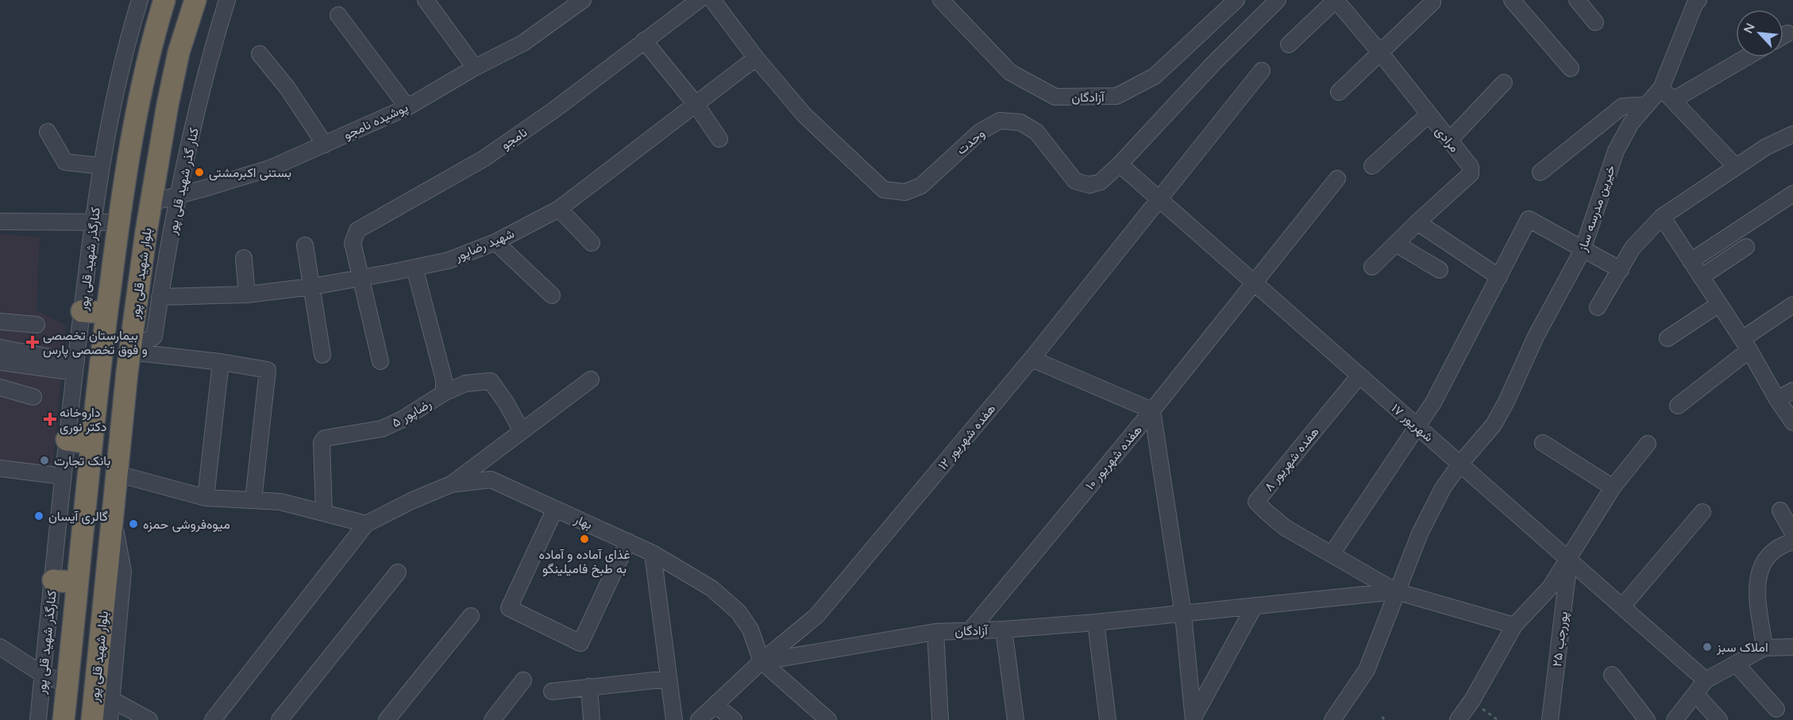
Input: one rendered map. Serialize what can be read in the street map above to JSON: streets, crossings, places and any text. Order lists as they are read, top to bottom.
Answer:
{
  "streets": {
    "highway": ["بلوار شهید قلی پور"],
    "street": [
      "آزادگان",
      "پوشیده نامجو",
      "نامجو",
      "مرادی",
      "وحدت",
      "کنار گذر شهید قلی پور",
      "خیرین مدرسه ساز",
      "شهید رضاپور",
      "کنارگذر شهید قلی پور",
      "رضاپور ۵",
      "۱۷ شهریور",
      "هفده شهریور ۱۲",
      "هفده شهریور ۱۰",
      "هفده شهریور ۸",
      "بهار",
      "پوررجب ۲۵"
    ]
  },
  "crossings": [
    ["آزادگان", "خیرین مدرسه ساز"],
    ["آزادگان", "هفده شهریور ۱۲"],
    ["آزادگان", "هفده شهریور ۱۰"],
    ["آزادگان", "هفده شهریور ۸"],
    ["آزادگان", "بهار"],
    ["پوشیده نامجو", "کنار گذر شهید قلی پور"],
    ["پوشیده نامجو", "بلوار شهید قلی پور"],
    ["نامجو", "شهید رضاپور"],
    ["وحدت", "شهید رضاپور"],
    ["وحدت", "۱۷ شهریور"],
    ["کنار گذر شهید قلی پور", "شهید رضاپور"],
    ["کنار گذر شهید قلی پور", "بلوار شهید قلی پور"],
    ["خیرین مدرسه ساز", "۱۷ شهریور"],
    ["خیرین مدرسه ساز", "هفده شهریور ۸"],
    ["شهید رضاپور", "رضاپور ۵"],
    ["۱۷ شهریور", "هفده شهریور ۱۲"],
    ["۱۷ شهریور", "هفده شهریور ۱۰"],
    ["۱۷ شهریور", "هفده شهریور ۸"],
    ["۱۷ شهریور", "پوررجب ۲۵"],
    ["هفده شهریور ۱۲", "بهار"]
  ],
  "places": {
    "other": [
      "بستنی اکبرمشتی",
      "بانک تجارت",
      "گالری آیسان",
      "میوه‌فروشی حمزه",
      "غذای آماده و آماده به طبخ فامیلینگو",
      "املاک سبز"
    ],
    "health": ["بیمارستان تخصصی و فوق تخصصی پارس", "داروخانه دکتر نوری"]
  },
  "north": "top left"
}
